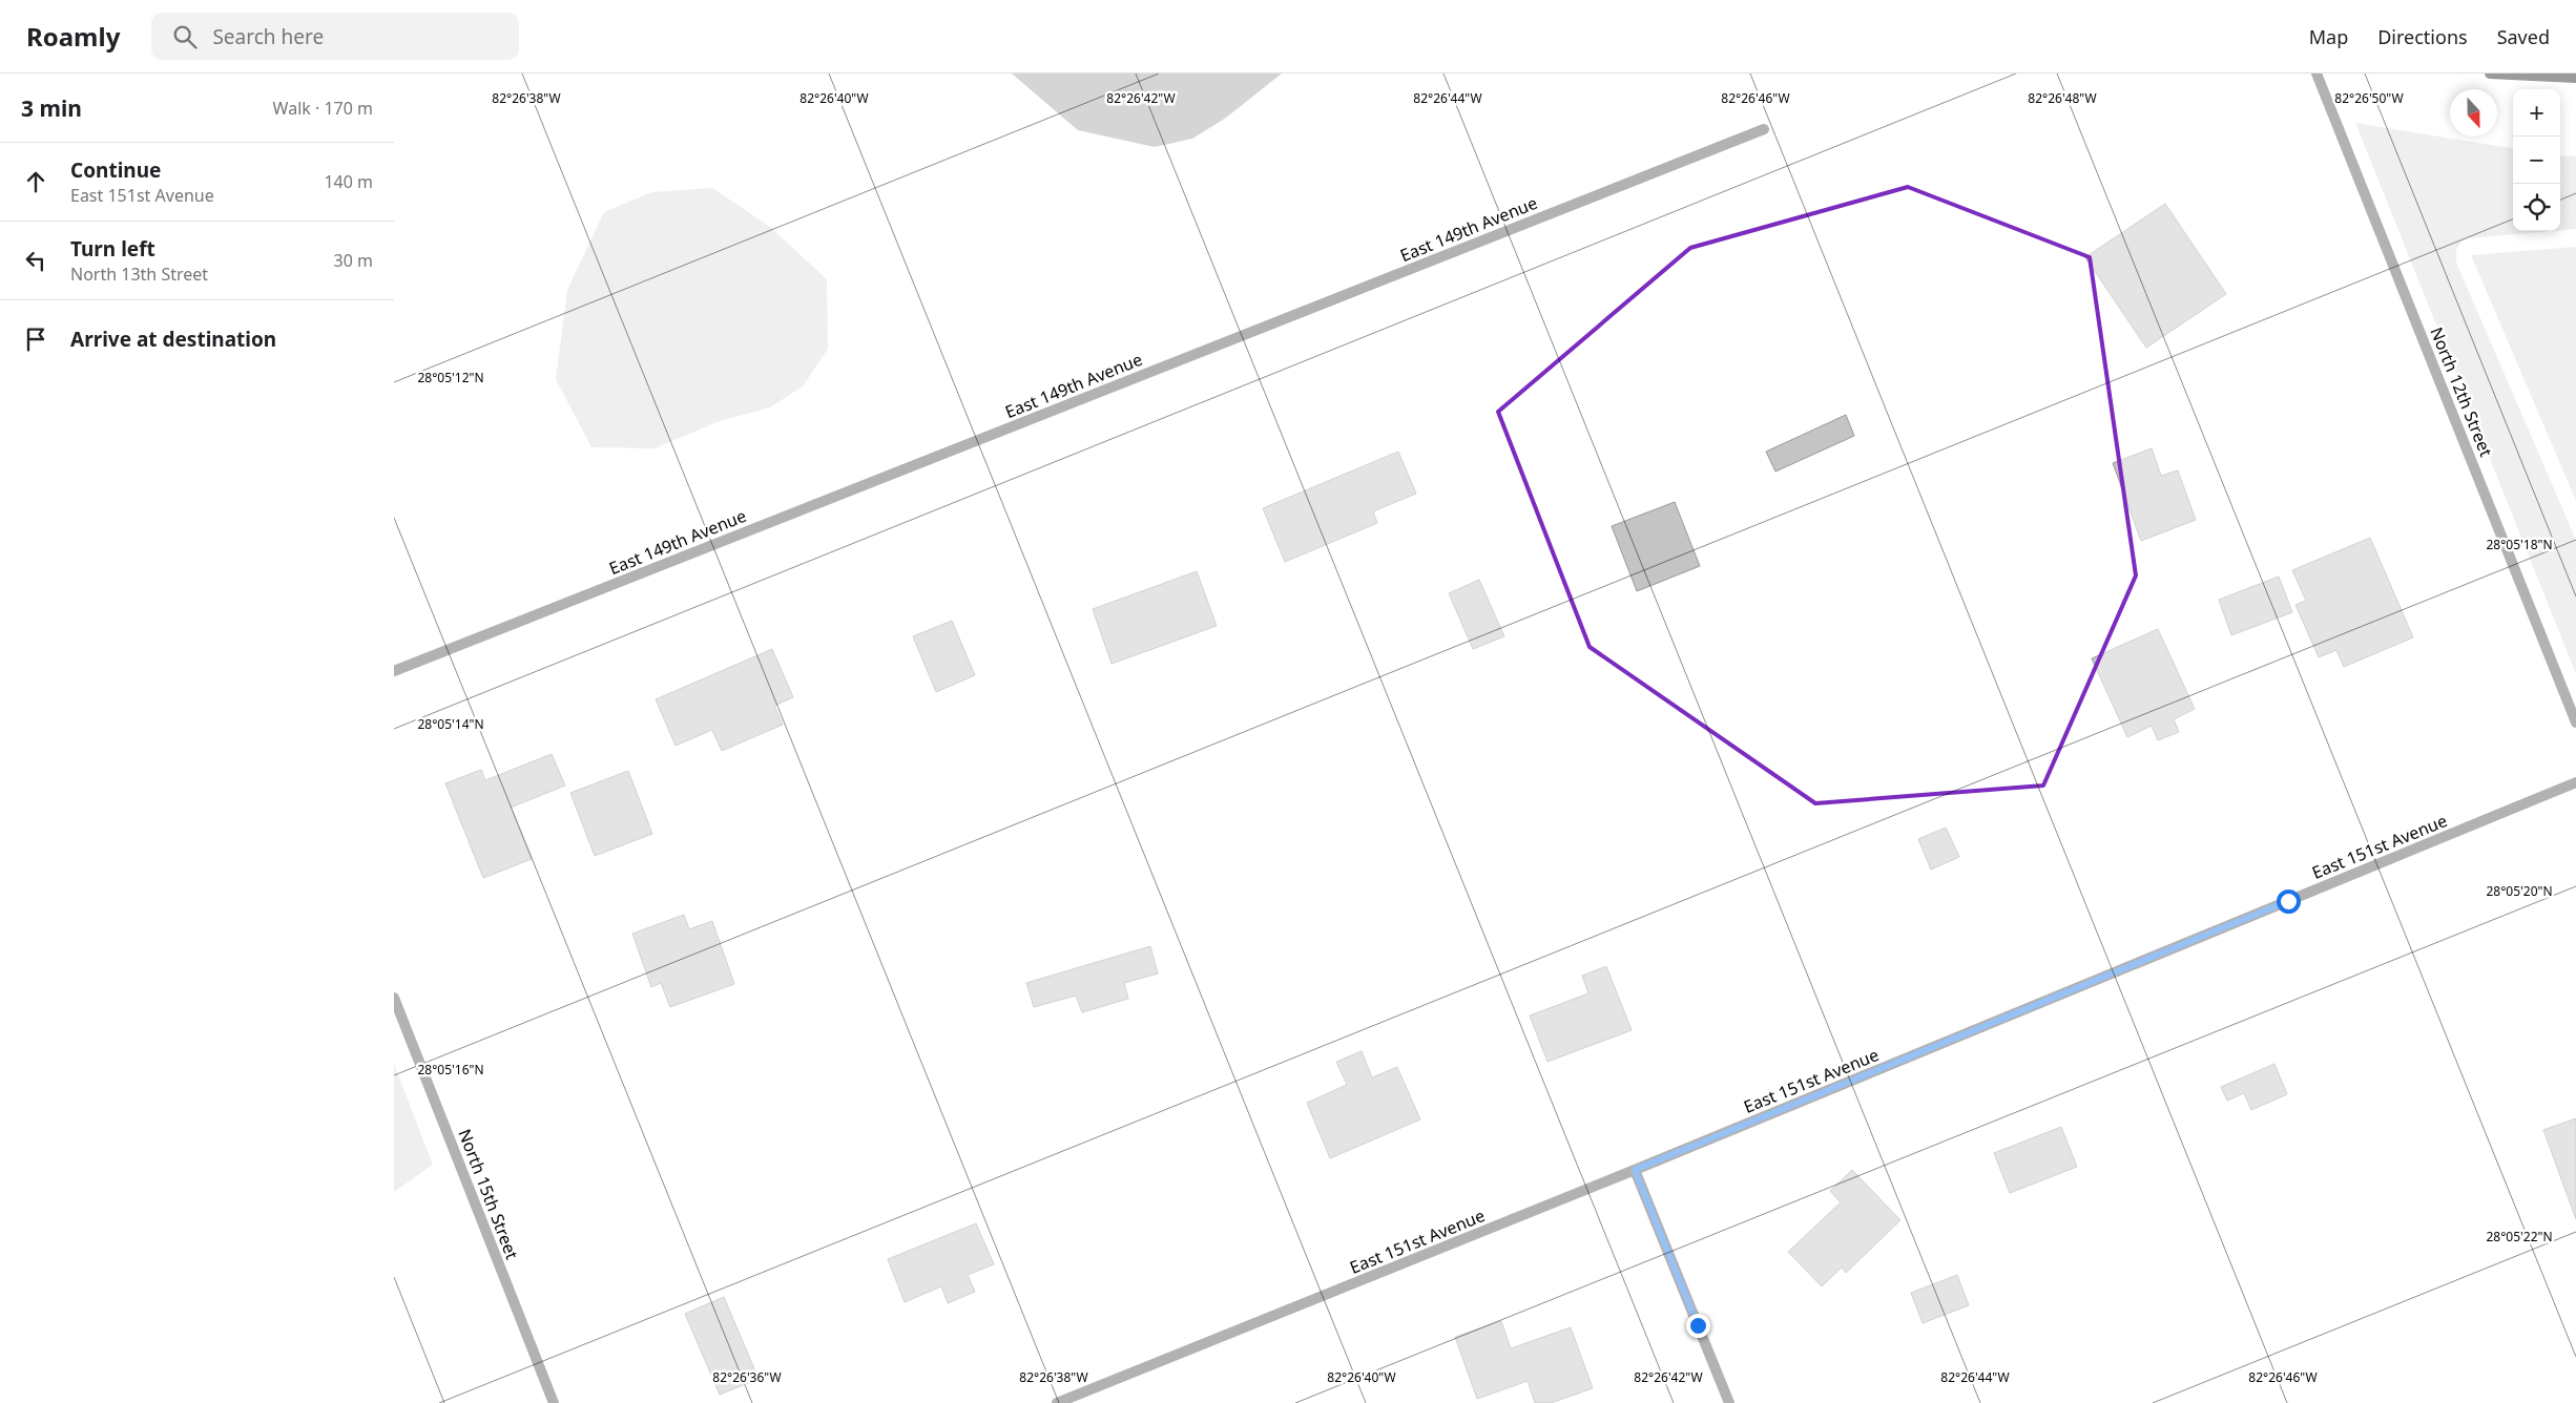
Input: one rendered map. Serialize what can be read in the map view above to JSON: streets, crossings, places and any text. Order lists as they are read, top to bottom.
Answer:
{
  "streets": {
    "street": [
      "East 149th Avenue",
      "North 12th Street",
      "East 151st Avenue",
      "North 15th Street"
    ]
  },
  "north": "bottom",
  "page": {
    "header": "Roamly",
    "search": "Search here",
    "nav": ["Map", "Directions", "Saved"],
    "heading": ["3 min", "Walk · 170 m"],
    "map_buttons": ["+", "−"],
    "list": [
      ["Continue", "East 151st Avenue", "140 m"],
      ["Turn left", "North 13th Street", "30 m"],
      "Arrive at destination"
    ]
  },
  "coordinates": [
    "82°26'48\"W",
    "82°26'50\"W",
    "82°26'38\"W",
    "82°26'40\"W",
    "82°26'42\"W",
    "82°26'44\"W",
    "82°26'46\"W",
    "28°05'12\"N",
    "28°05'18\"N",
    "28°05'14\"N",
    "28°05'20\"N",
    "28°05'16\"N",
    "28°05'22\"N",
    "82°26'36\"W"
  ]
}
